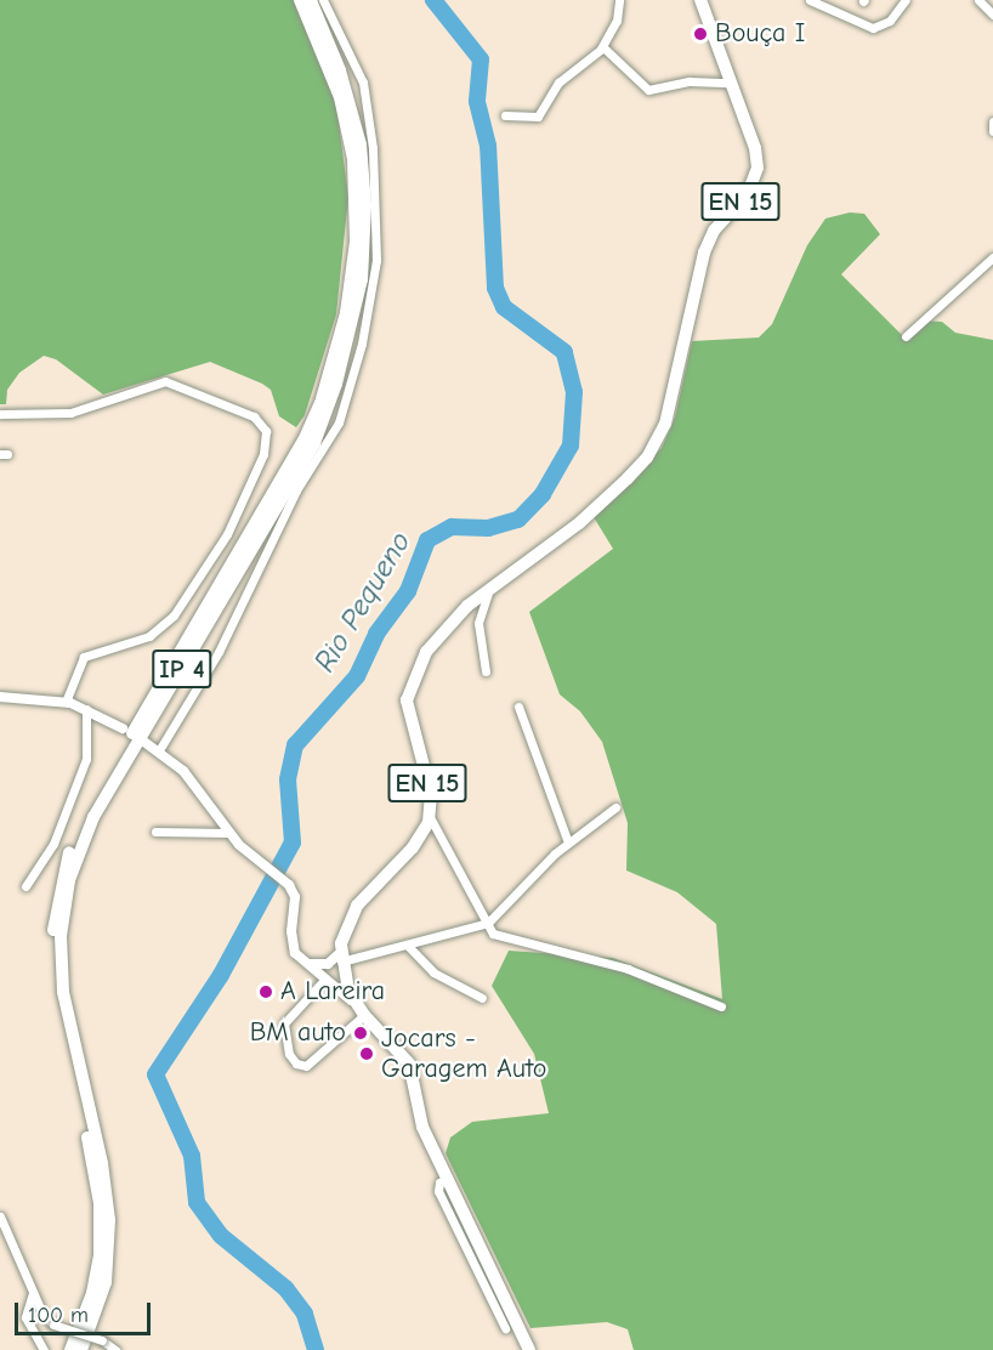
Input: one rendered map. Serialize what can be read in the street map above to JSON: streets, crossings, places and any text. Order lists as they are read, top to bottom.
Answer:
{
  "streets": {
    "main road": ["EN 15", "IP 4"]
  },
  "water": ["Rio Pequeno"],
  "places": [
    "Bouça I",
    "A Lareira",
    "BM auto",
    "Jocars - Garagem Auto"
  ],
  "scale_bar": "100 m"
}
